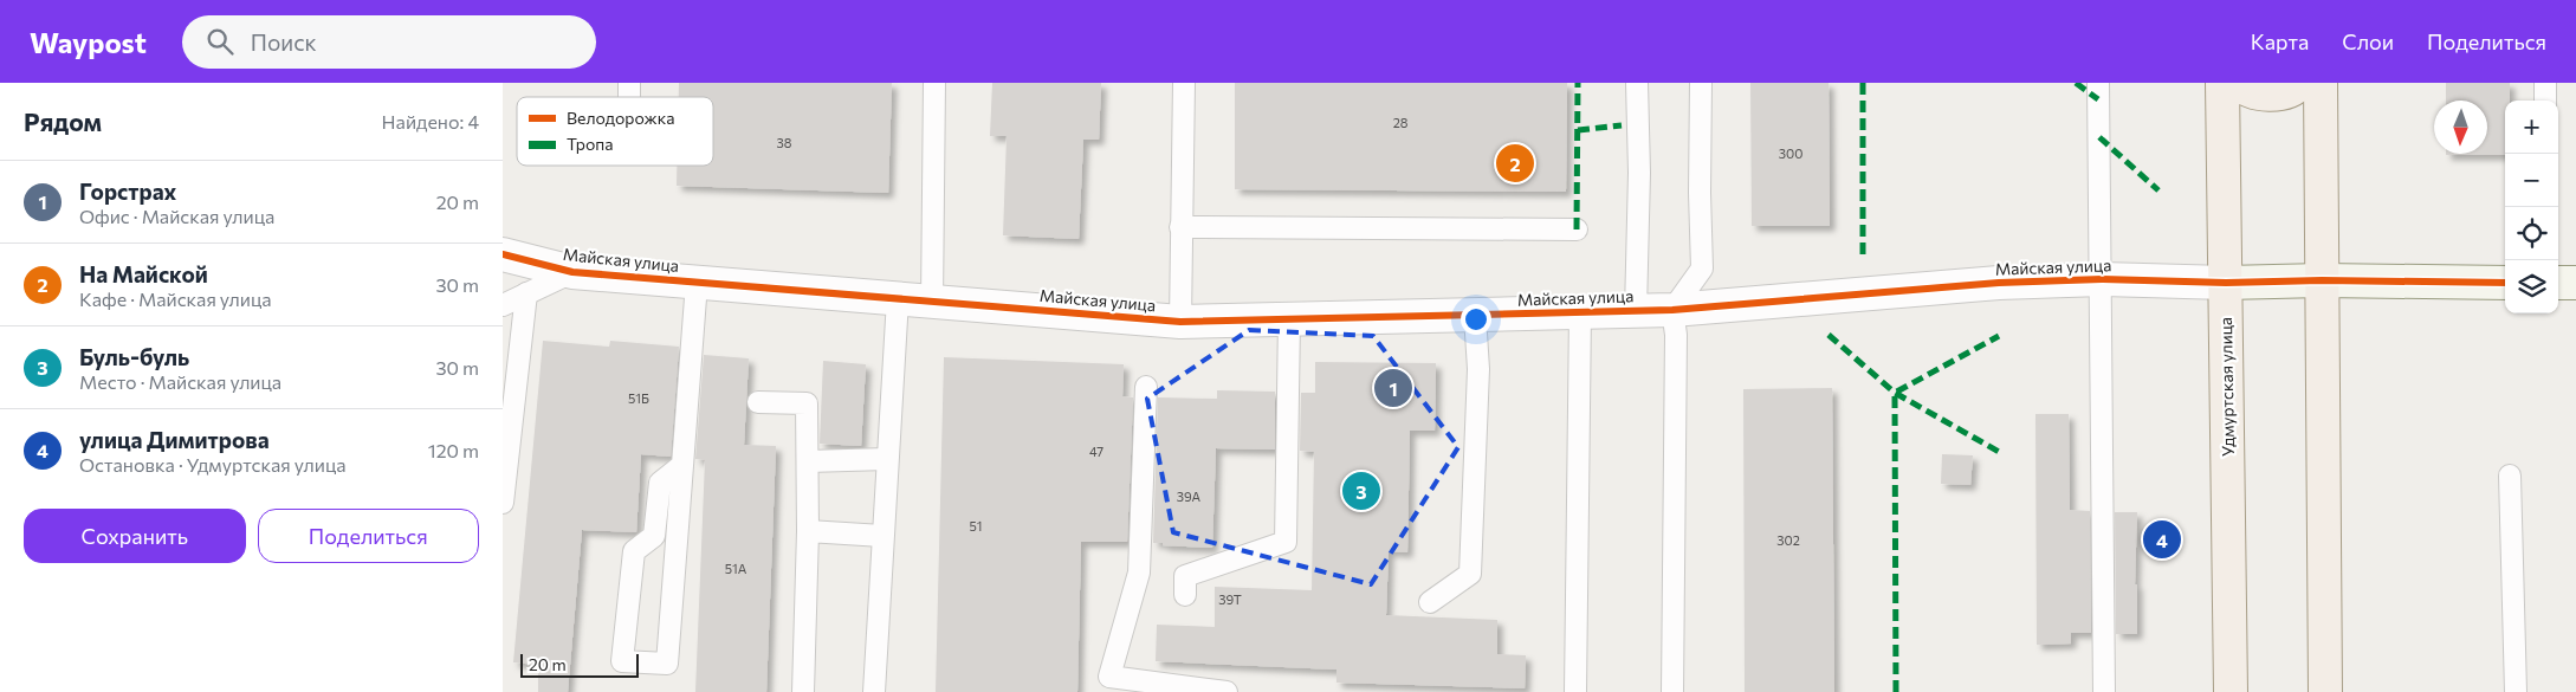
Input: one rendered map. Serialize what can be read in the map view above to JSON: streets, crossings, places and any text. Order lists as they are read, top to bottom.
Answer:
{
  "streets": {
    "main road": ["Удмуртская улица"],
    "street": ["Майская улица"]
  },
  "crossings": [
    ["Майская улица", "Удмуртская улица"]
  ],
  "house_numbers": [
    "28",
    "38",
    "300",
    "51Б",
    "47",
    "39А",
    "51",
    "302",
    "51А",
    "39Т"
  ],
  "legend": ["Велодорожка", "Тропа"],
  "scale_bar": "20 m",
  "north": "bottom",
  "page": {
    "header": "Waypost",
    "search": "Поиск",
    "nav": ["Карта", "Слои", "Поделиться"],
    "heading": ["Рядом", "Найдено: 4"],
    "map_buttons": ["+", "−"],
    "pins": [
      "2",
      "1",
      "3",
      "4"
    ],
    "list": [
      {
        "mark": "1",
        "name": "Горстрах",
        "note": "Офис · Майская улица",
        "value": "20 m"
      },
      {
        "mark": "2",
        "name": "На Майской",
        "note": "Кафе · Майская улица",
        "value": "30 m"
      },
      {
        "mark": "3",
        "name": "Буль-буль",
        "note": "Место · Майская улица",
        "value": "30 m"
      },
      {
        "mark": "4",
        "name": "улица Димитрова",
        "note": "Остановка · Удмуртская улица",
        "value": "120 m"
      }
    ],
    "buttons": ["Сохранить", "Поделиться"],
    "scale": "20 m"
  }
}
